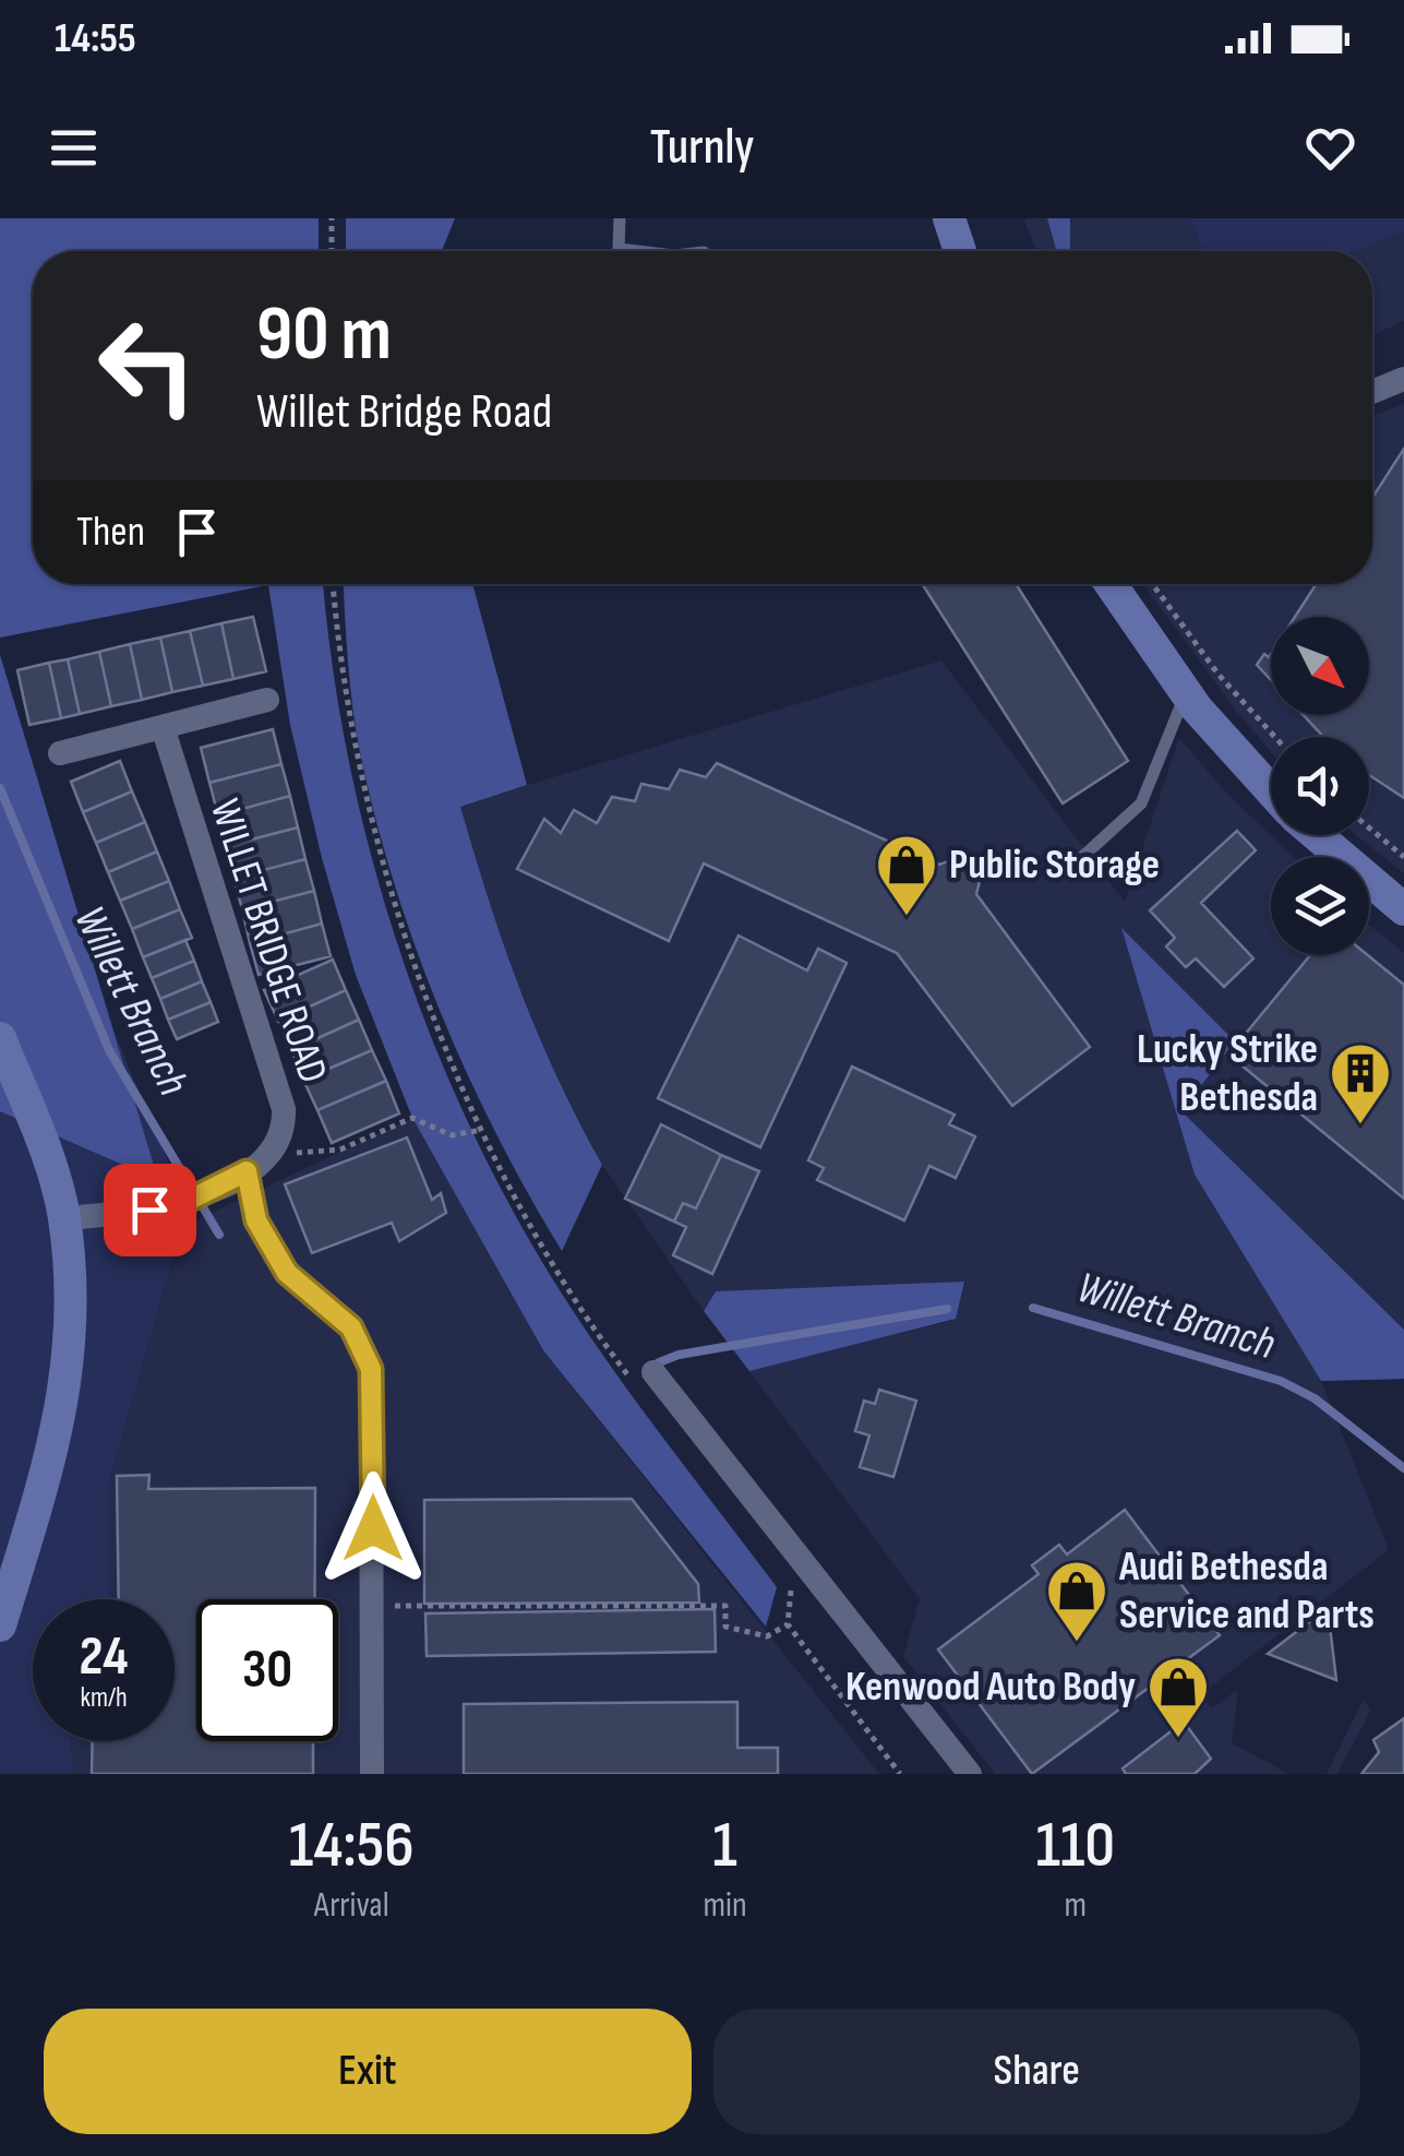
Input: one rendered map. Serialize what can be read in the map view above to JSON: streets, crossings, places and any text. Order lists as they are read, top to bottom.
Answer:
{
  "streets": {
    "street": ["WILLET BRIDGE ROAD"]
  },
  "water": ["Willett Branch"],
  "places": {
    "shop": ["Public Storage", "Audi Bethesda Service and Parts", "Kenwood Auto Body"],
    "building": ["Lucky Strike Bethesda"]
  },
  "north": "bottom right",
  "page": {
    "status": "14:55",
    "header": "Turnly",
    "turn": ["90 m", "Willet Bridge Road"],
    "then": "Then",
    "speed": "24 km/h",
    "limit": "30",
    "eta": [
      "14:56",
      "Arrival",
      "1",
      "min",
      "110",
      "m"
    ],
    "buttons": ["Exit", "Share"]
  }
}
